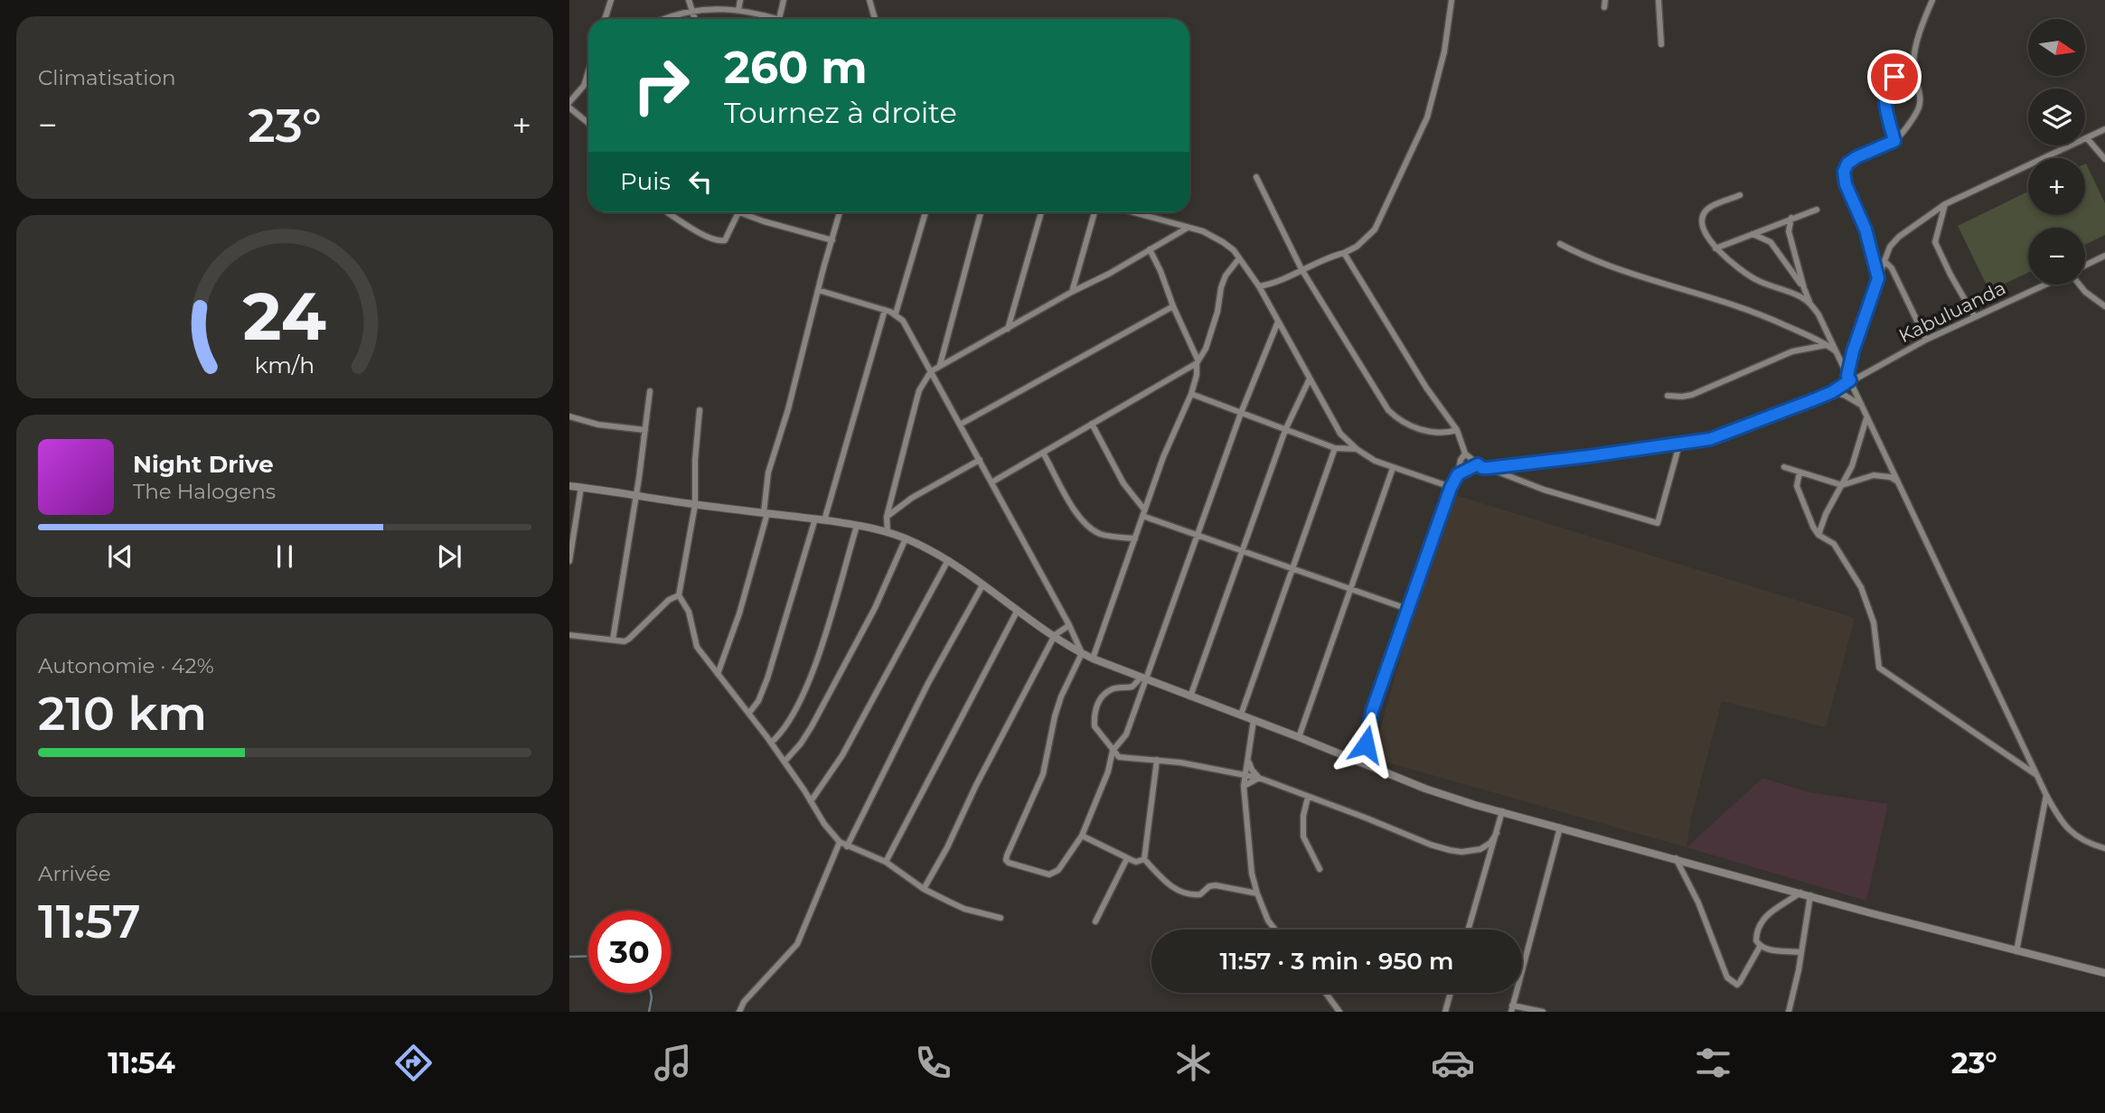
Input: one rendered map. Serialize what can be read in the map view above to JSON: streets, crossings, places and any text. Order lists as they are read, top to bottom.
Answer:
{
  "streets": {
    "street": ["Kabuluanda"]
  },
  "north": "right",
  "page": {
    "tile": [
      "Climatisation",
      ["Autonomie · 42%", "210 km"],
      ["Arrivée", "11:57"]
    ],
    "map_buttons": ["+", "−"],
    "turn": ["260 m", "Tournez à droite"],
    "heat": ["−", "23°", "+"],
    "then": "Puis",
    "song": ["Night Drive", "The Halogens"],
    "limit": "30",
    "trip": "11:57 · 3 min · 950 m",
    "tabs": ["11:54", "23°"],
    "gauge": ["24", "km/h"]
  }
}
